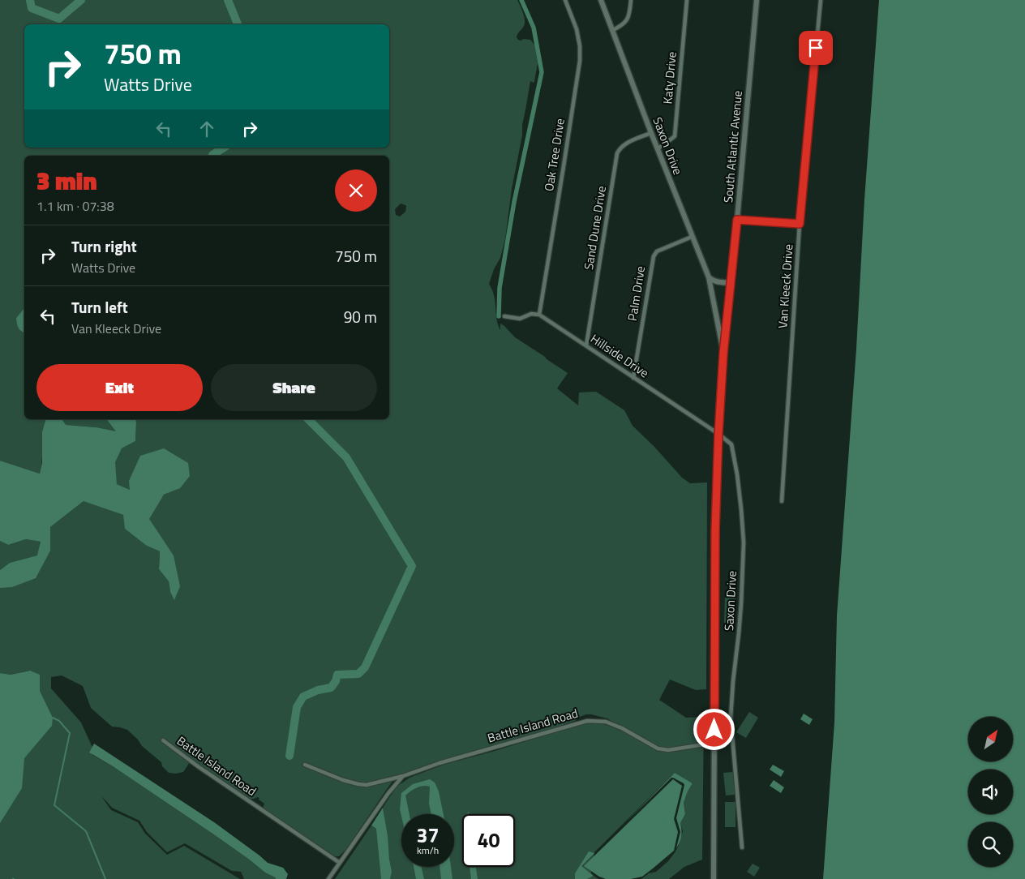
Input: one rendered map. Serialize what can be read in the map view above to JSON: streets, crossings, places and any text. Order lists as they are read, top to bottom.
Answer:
{
  "streets": {
    "street": [
      "Katy Drive",
      "Saxon Drive",
      "South Atlantic Avenue",
      "Oak Tree Drive",
      "Sand Dune Drive",
      "Van Kleeck Drive",
      "Palm Drive",
      "Hillside Drive",
      "Battle Island Road"
    ]
  },
  "crossings": [
    ["Katy Drive", "Saxon Drive"],
    ["Saxon Drive", "South Atlantic Avenue"],
    ["Saxon Drive", "Sand Dune Drive"],
    ["Saxon Drive", "Palm Drive"],
    ["Saxon Drive", "Hillside Drive"],
    ["South Atlantic Avenue", "Hillside Drive"],
    ["South Atlantic Avenue", "Battle Island Road"],
    ["Oak Tree Drive", "Hillside Drive"],
    ["Sand Dune Drive", "Hillside Drive"],
    ["Palm Drive", "Hillside Drive"]
  ],
  "north": "top right",
  "page": {
    "turn": ["750 m", "Watts Drive"],
    "heading": ["3 min", "1.1 km · 07:38"],
    "list": [
      {
        "name": "Turn right",
        "note": "Watts Drive",
        "value": "750 m"
      },
      {
        "name": "Turn left",
        "note": "Van Kleeck Drive",
        "value": "90 m"
      }
    ],
    "buttons": ["Exit", "Share"],
    "speed": "37 km/h",
    "limit": "40"
  }
}
